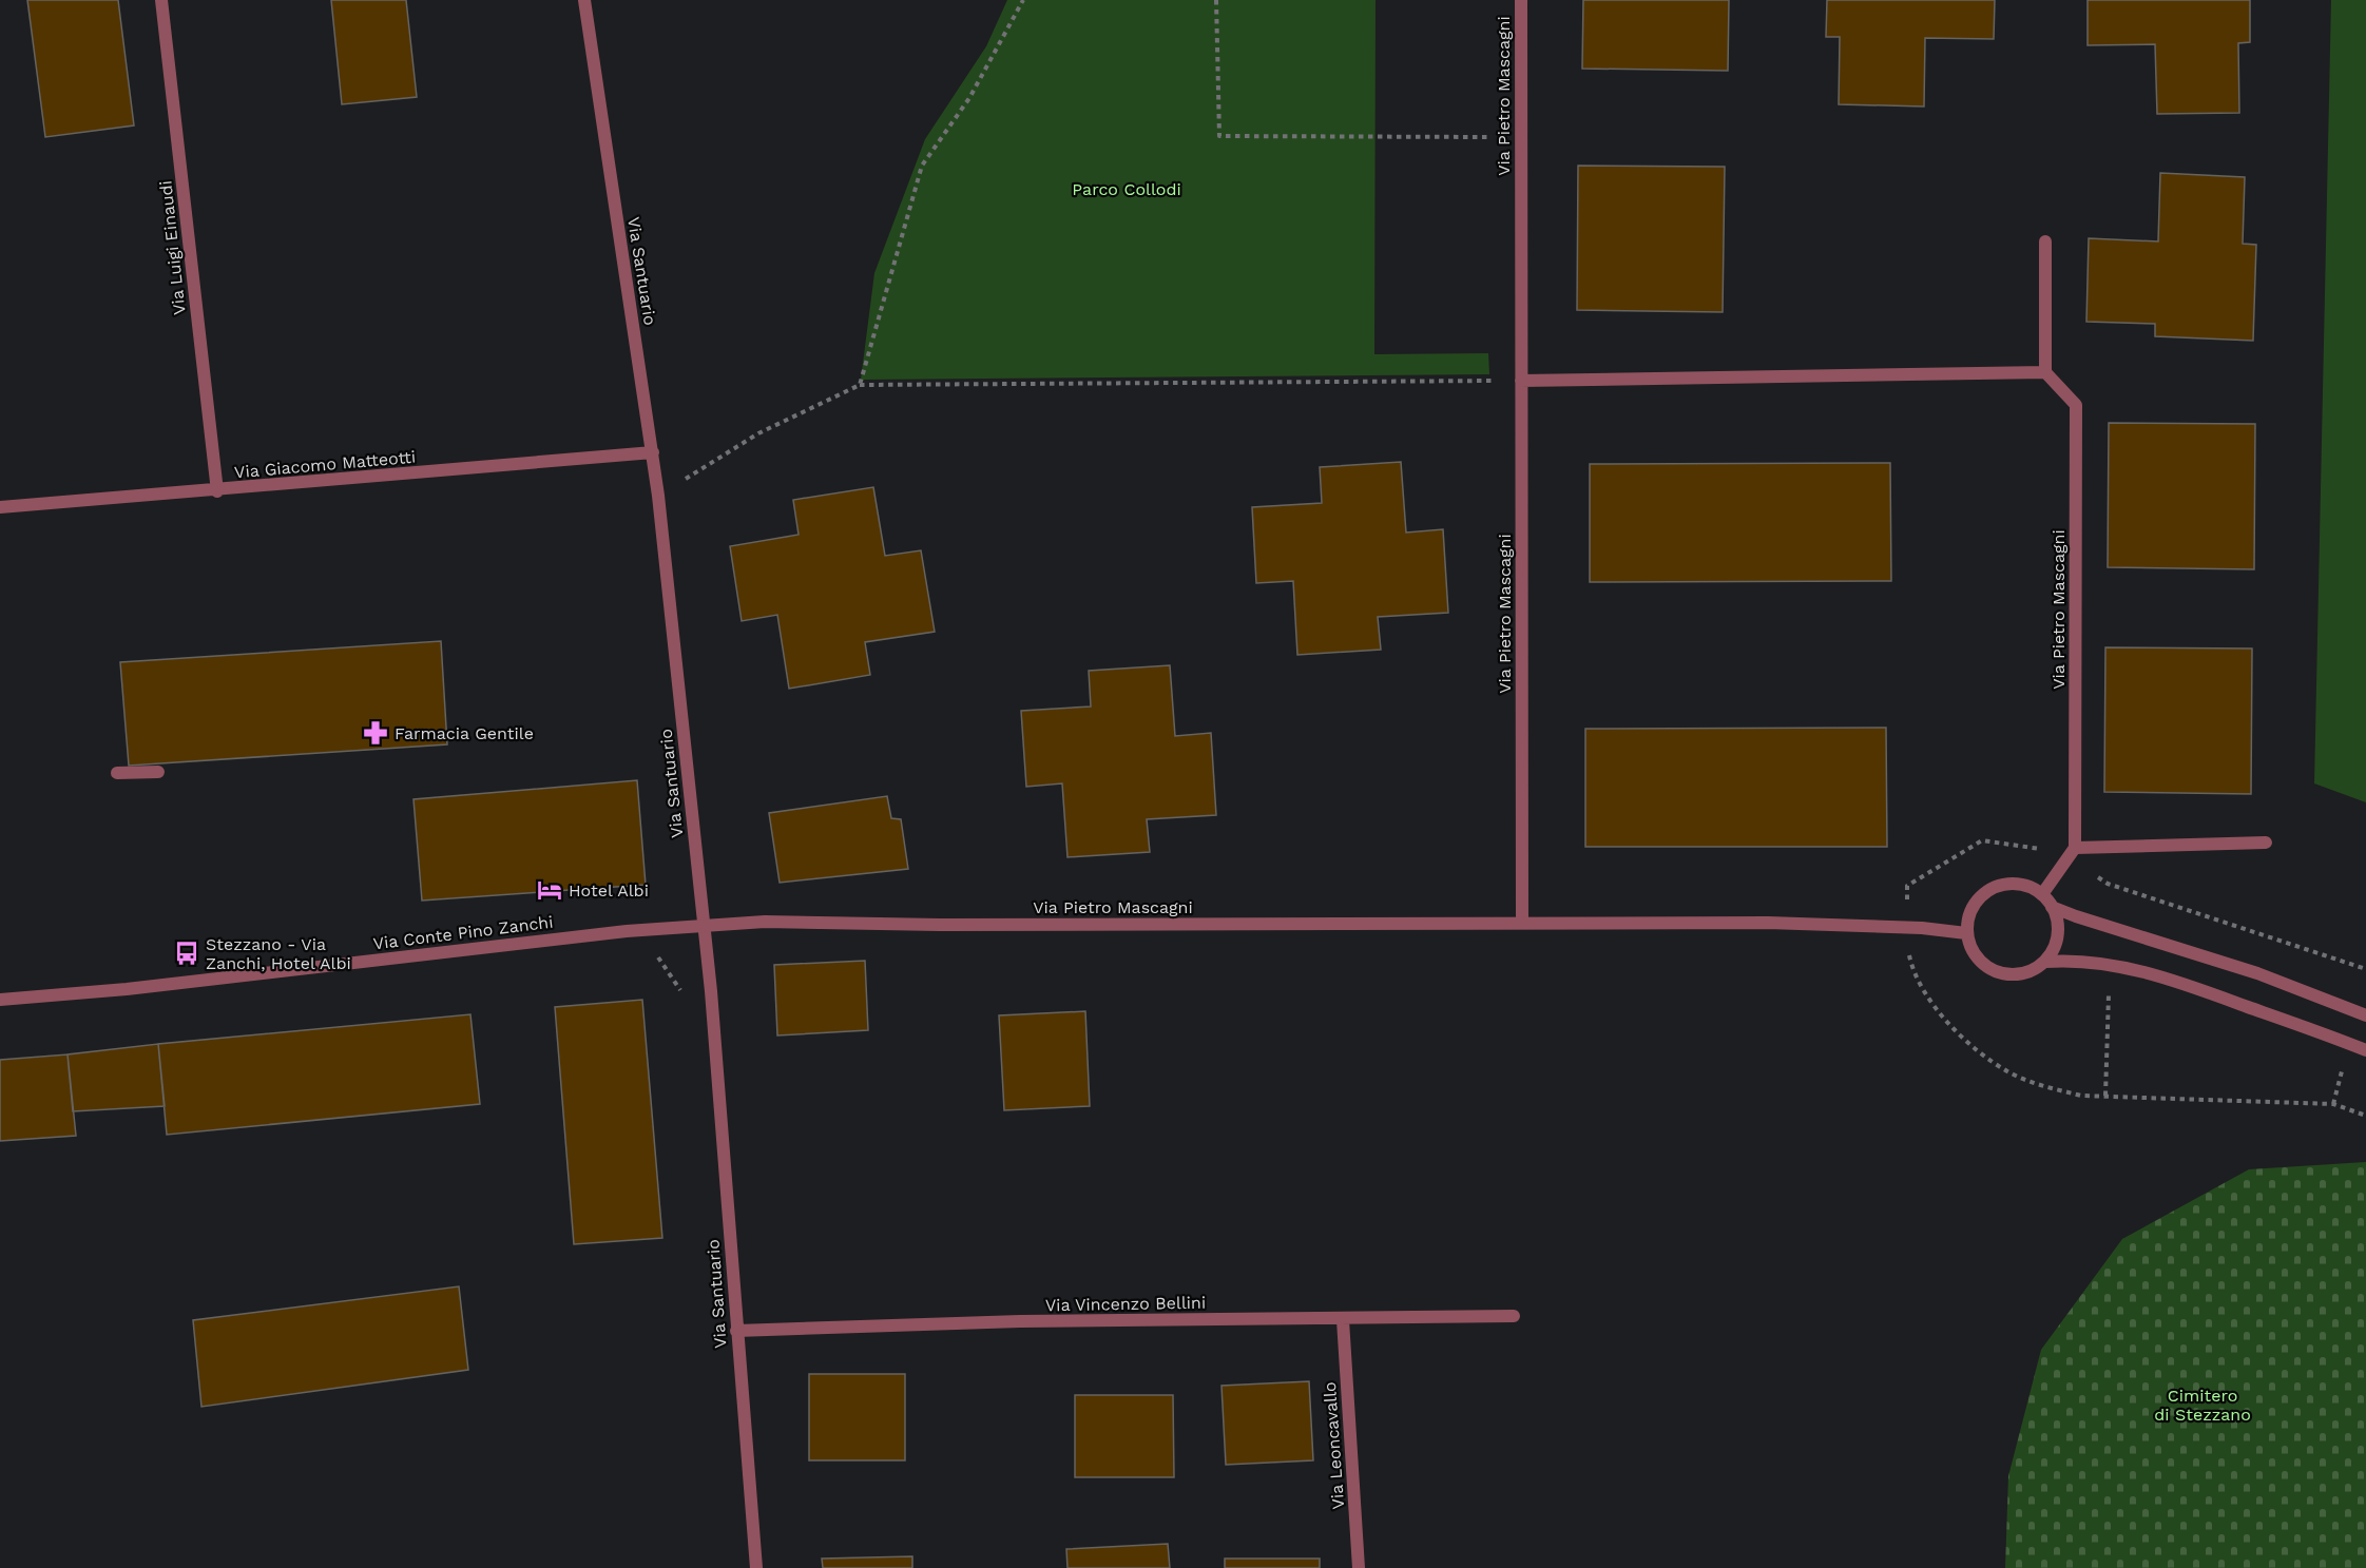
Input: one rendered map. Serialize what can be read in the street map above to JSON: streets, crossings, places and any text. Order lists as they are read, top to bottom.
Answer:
{
  "streets": {
    "street": [
      "Via Pietro Mascagni",
      "Via Luigi Einaudi",
      "Via Santuario",
      "Via Giacomo Matteotti",
      "Via Conte Pino Zanchi",
      "Via Vincenzo Bellini",
      "Via Leoncavallo"
    ]
  },
  "crossings": [
    ["Via Pietro Mascagni", "Via Santuario"],
    ["Via Pietro Mascagni", "Via Conte Pino Zanchi"],
    ["Via Luigi Einaudi", "Via Giacomo Matteotti"],
    ["Via Santuario", "Via Giacomo Matteotti"],
    ["Via Santuario", "Via Conte Pino Zanchi"],
    ["Via Santuario", "Via Vincenzo Bellini"],
    ["Via Vincenzo Bellini", "Via Leoncavallo"]
  ],
  "parks": ["Parco Collodi", "Cimitero di Stezzano"],
  "places": {
    "pharmacy": ["Farmacia Gentile"],
    "hotel": ["Hotel Albi"],
    "bus stop": ["Stezzano - Via Zanchi, Hotel Albi"]
  }
}
